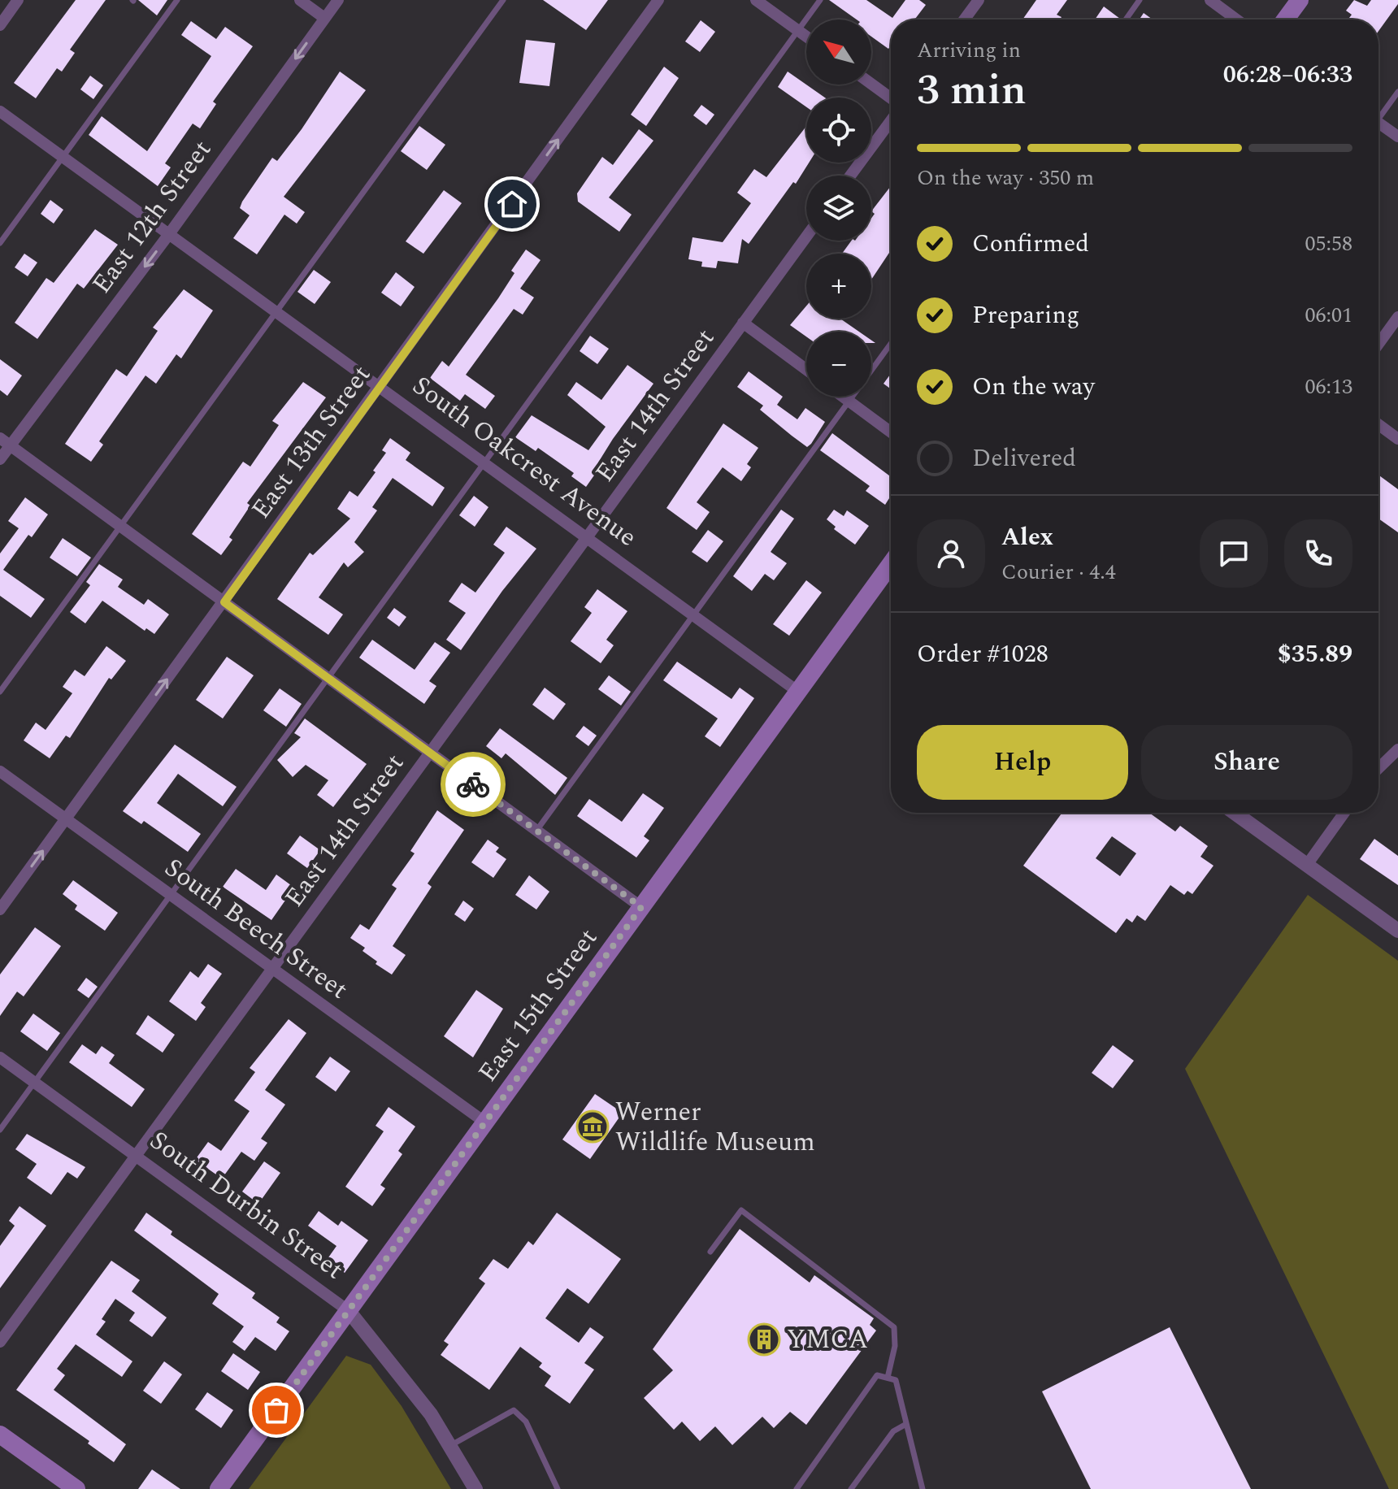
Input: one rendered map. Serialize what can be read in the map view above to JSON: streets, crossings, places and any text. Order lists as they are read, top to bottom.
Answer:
{
  "streets": {
    "main road": ["East 15th Street"],
    "street": [
      "East 12th Street",
      "East 14th Street",
      "East 13th Street",
      "South Oakcrest Avenue",
      "South Beech Street",
      "South Durbin Street"
    ]
  },
  "crossings": [
    ["East 12th Street", "South Oakcrest Avenue"],
    ["East 14th Street", "South Oakcrest Avenue"],
    ["East 14th Street", "South Beech Street"],
    ["East 14th Street", "South Durbin Street"],
    ["East 13th Street", "South Oakcrest Avenue"],
    ["East 13th Street", "South Beech Street"],
    ["South Oakcrest Avenue", "East 15th Street"],
    ["South Beech Street", "East 15th Street"],
    ["East 15th Street", "South Durbin Street"]
  ],
  "one_way": ["East 12th Street", "East 13th Street"],
  "places": {
    "museum": ["Werner Wildlife Museum"],
    "building": ["YMCA"]
  },
  "north": "top left",
  "page": {
    "map_buttons": ["+", "−"],
    "heading": ["3 min", "Arriving in", "06:28–06:33"],
    "panel": [
      "Alex",
      "Courier · 4.4",
      "Order #1028",
      "$35.89"
    ],
    "bar": "On the way · 350 m",
    "list": [
      ["Confirmed", "05:58"],
      ["Preparing", "06:01"],
      ["On the way", "06:13"],
      "Delivered"
    ],
    "buttons": ["Help", "Share"]
  }
}
